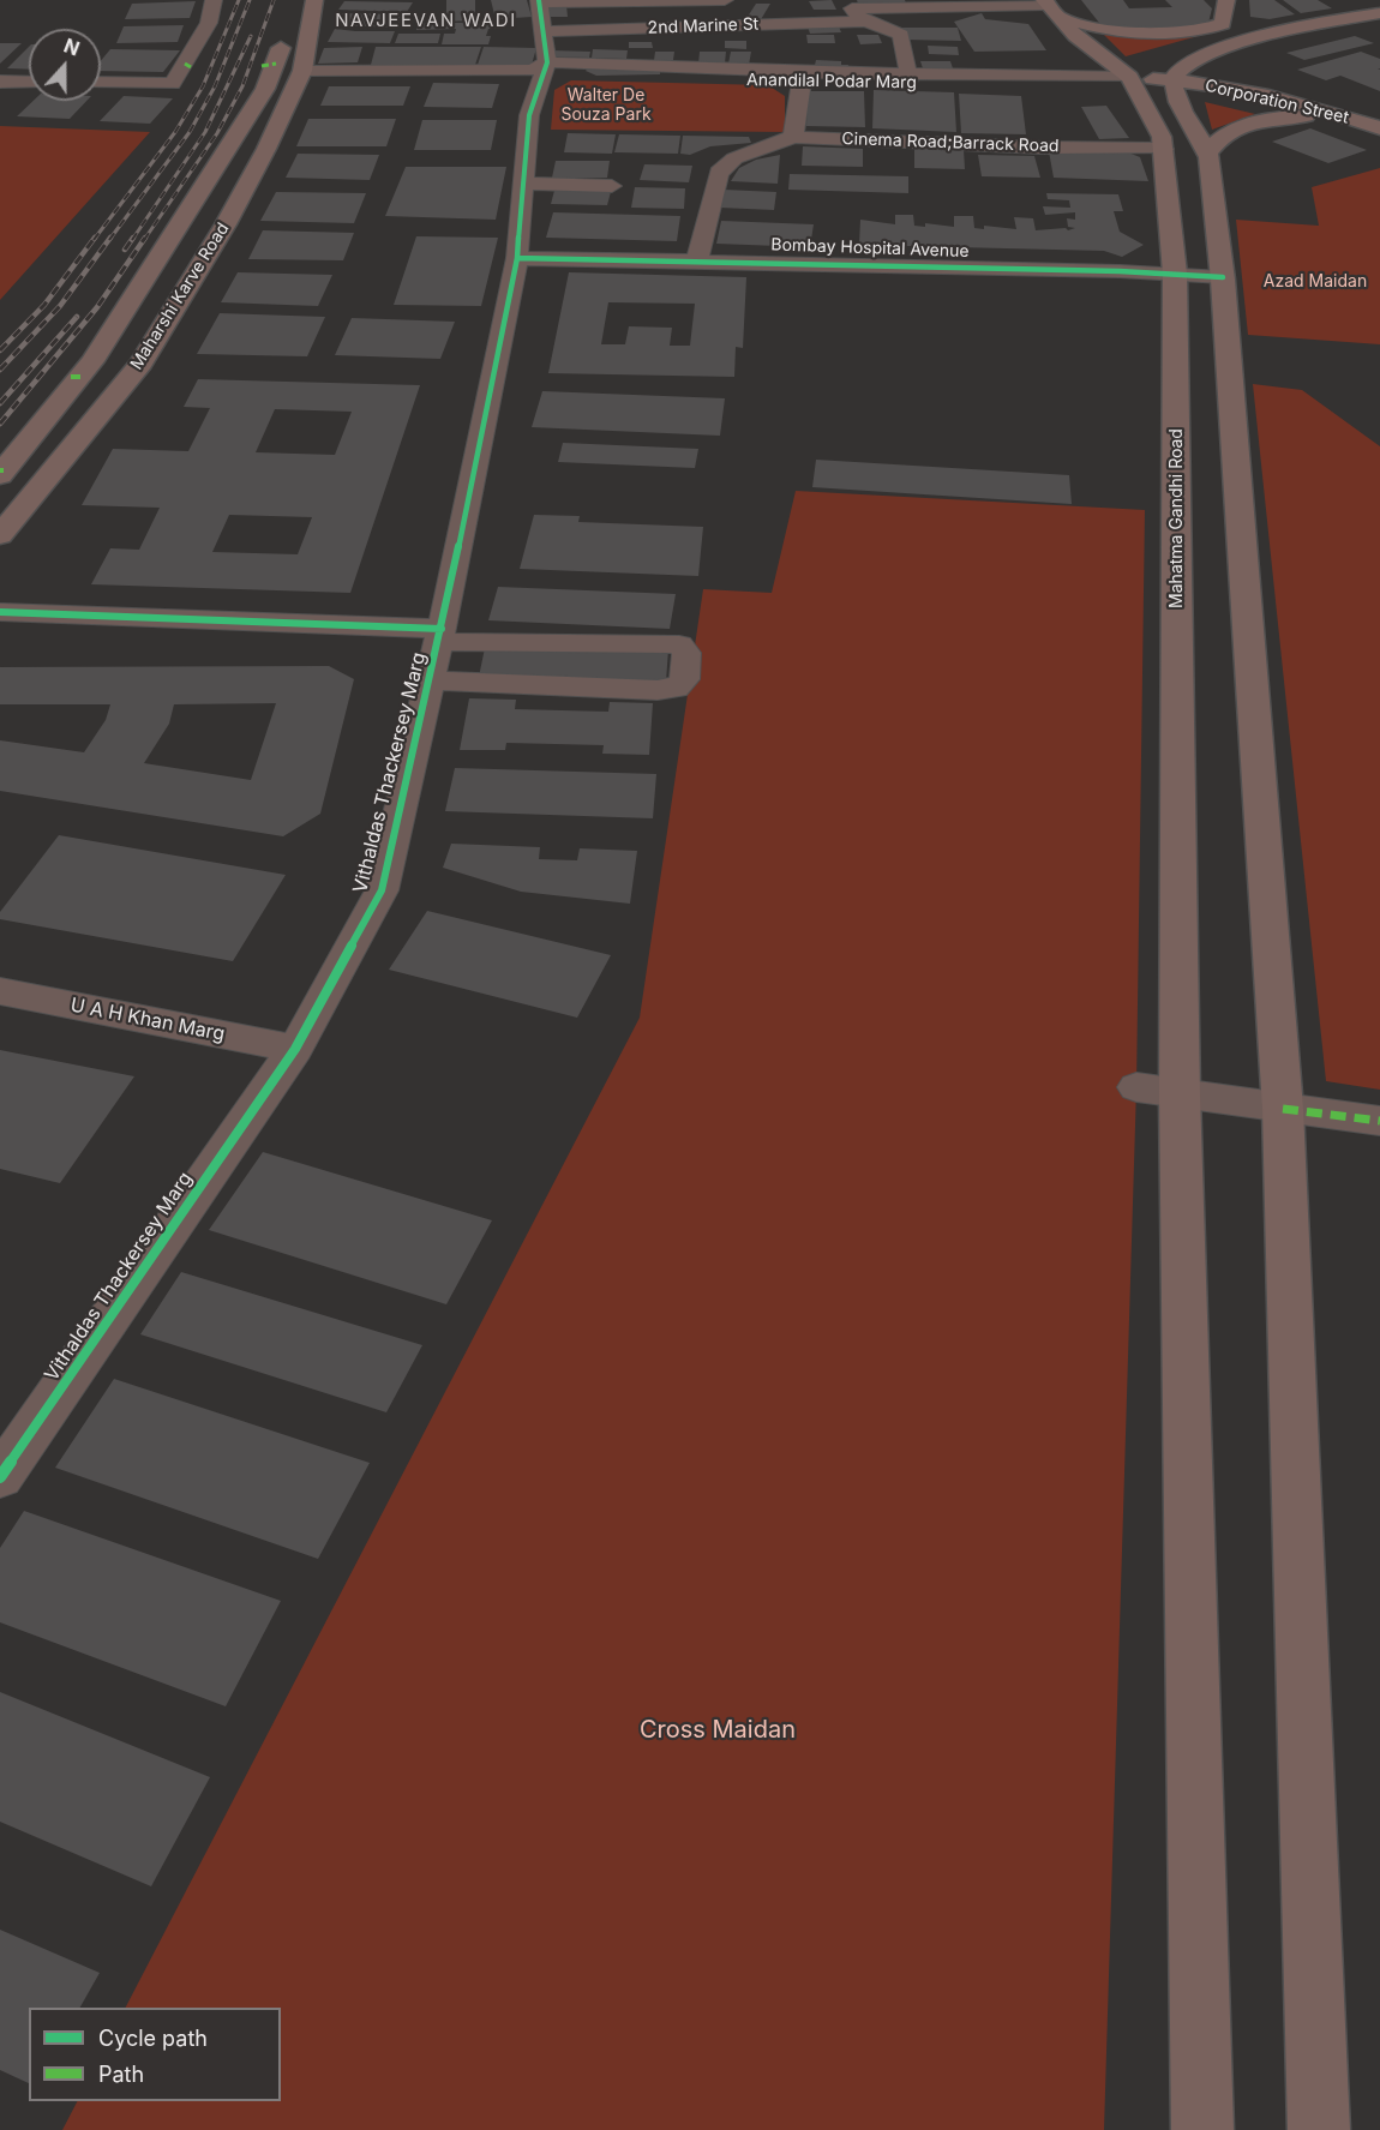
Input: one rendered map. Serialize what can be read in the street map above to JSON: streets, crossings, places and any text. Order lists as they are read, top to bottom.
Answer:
{
  "streets": {
    "main road": ["Corporation Street", "Maharshi Karve Road", "Mahatma Gandhi Road"],
    "street": [
      "2nd Marine St",
      "Anandilal Podar Marg",
      "Cinema Road;Barrack Road",
      "Bombay Hospital Avenue",
      "Vithaldas Thackersey Marg",
      "U A H Khan Marg"
    ]
  },
  "crossings": [
    ["2nd Marine St", "Anandilal Podar Marg"],
    ["2nd Marine St", "Vithaldas Thackersey Marg"],
    ["Anandilal Podar Marg", "Corporation Street"],
    ["Anandilal Podar Marg", "Maharshi Karve Road"],
    ["Anandilal Podar Marg", "Mahatma Gandhi Road"],
    ["Anandilal Podar Marg", "Vithaldas Thackersey Marg"],
    ["Corporation Street", "Mahatma Gandhi Road"],
    ["Cinema Road;Barrack Road", "Mahatma Gandhi Road"],
    ["Bombay Hospital Avenue", "Mahatma Gandhi Road"],
    ["Bombay Hospital Avenue", "Vithaldas Thackersey Marg"],
    ["Vithaldas Thackersey Marg", "U A H Khan Marg"]
  ],
  "districts": ["NAVJEEVAN WADI"],
  "parks": ["Walter De Souza Park", "Azad Maidan", "Cross Maidan"],
  "legend": ["Cycle path", "Path"],
  "north": "top"
}
